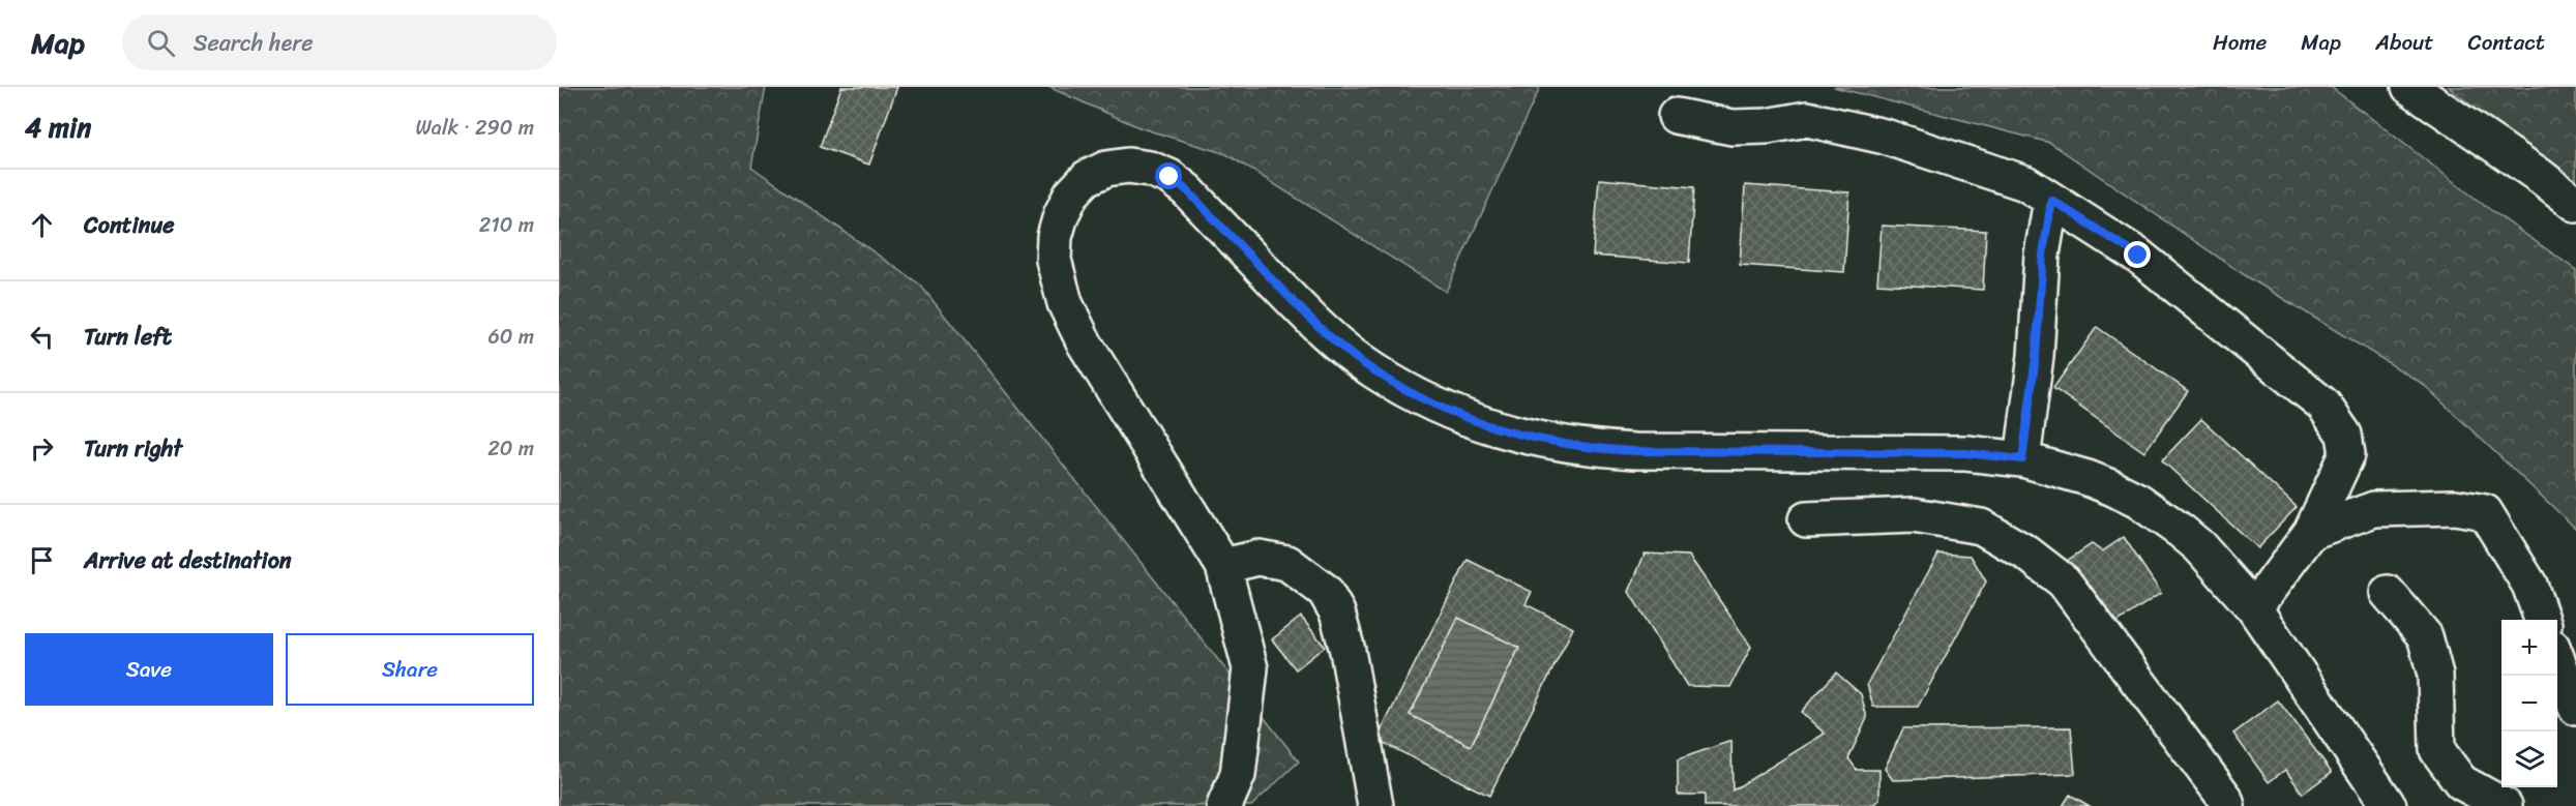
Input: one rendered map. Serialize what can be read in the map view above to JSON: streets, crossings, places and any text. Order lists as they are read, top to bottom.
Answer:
{
  "page": {
    "header": "Map",
    "search": "Search here",
    "nav": [
      "Home",
      "Map",
      "About",
      "Contact"
    ],
    "heading": ["4 min", "Walk · 290 m"],
    "list": [
      ["Continue", "210 m"],
      ["Turn left", "60 m"],
      ["Turn right", "20 m"],
      "Arrive at destination"
    ],
    "buttons": ["Save", "Share"],
    "map_buttons": ["+", "−"]
  }
}
